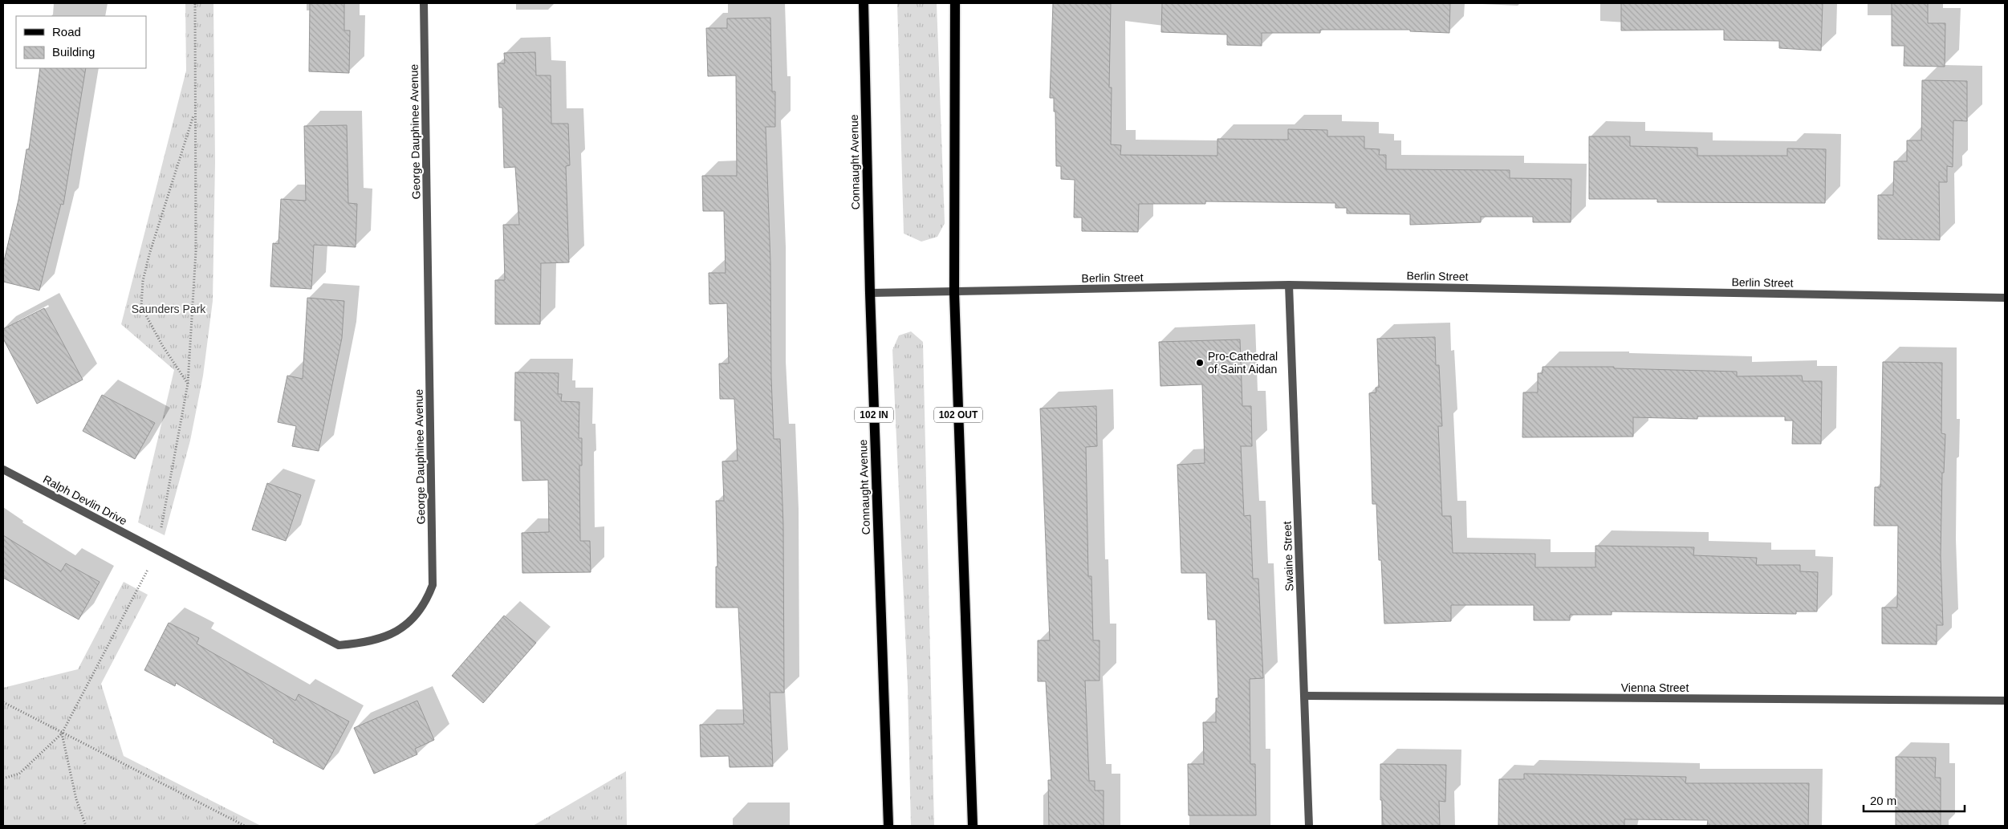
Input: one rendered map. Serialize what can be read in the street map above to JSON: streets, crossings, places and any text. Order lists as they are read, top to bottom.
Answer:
{
  "streets": {
    "main road": ["Connaught Avenue", "102 IN", "102 OUT"],
    "street": [
      "George Dauphinee Avenue",
      "Berlin Street",
      "Ralph Devlin Drive",
      "Swaine Street",
      "Vienna Street"
    ]
  },
  "crossings": [
    ["George Dauphinee Avenue", "Ralph Devlin Drive"],
    ["Connaught Avenue", "Berlin Street"],
    ["Berlin Street", "102 OUT"],
    ["Berlin Street", "Swaine Street"],
    ["Swaine Street", "Vienna Street"]
  ],
  "parks": ["Saunders Park"],
  "places": ["Pro-Cathedral of Saint Aidan"],
  "legend": ["Road", "Building"],
  "scale_bar": "20 m"
}
